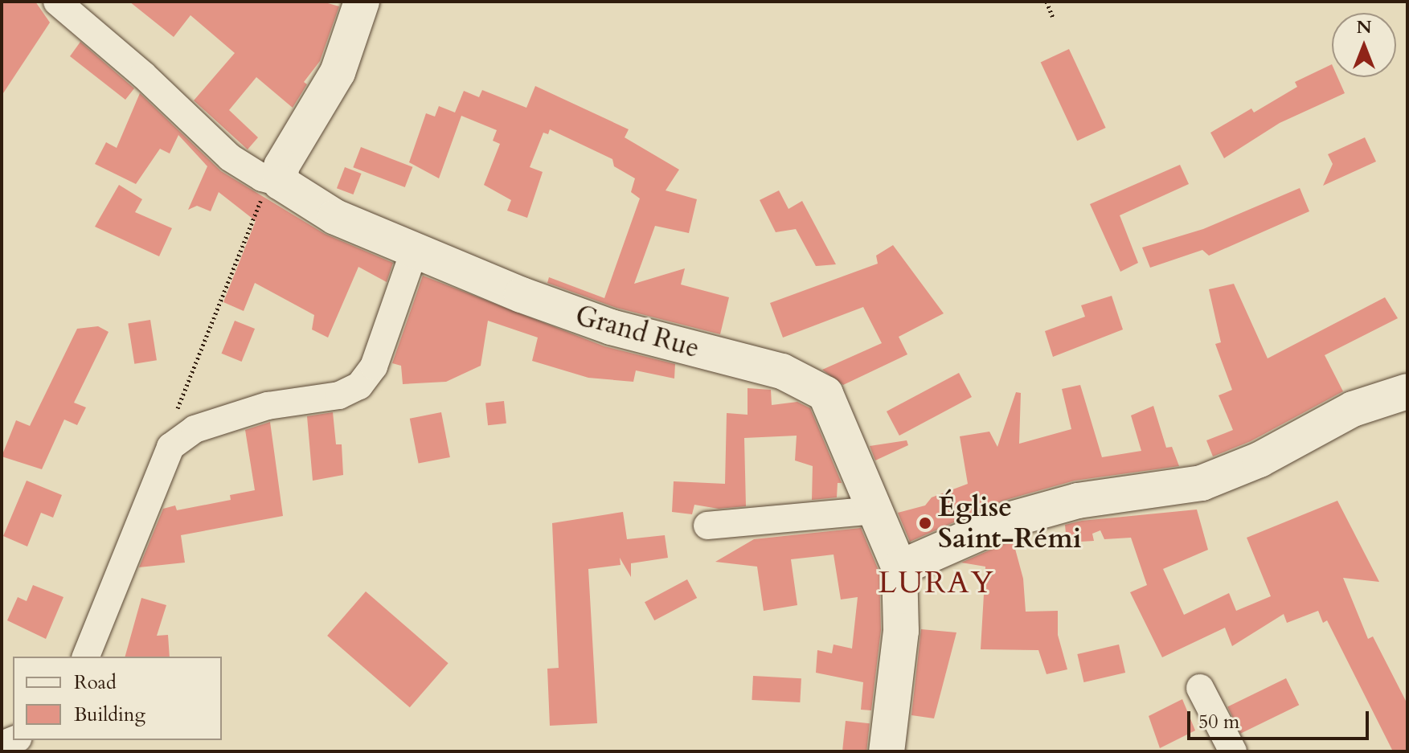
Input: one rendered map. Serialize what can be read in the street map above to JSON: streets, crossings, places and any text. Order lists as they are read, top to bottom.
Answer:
{
  "streets": {
    "street": ["Grand Rue"]
  },
  "districts": ["LURAY"],
  "places": ["Église Saint-Rémi"],
  "legend": ["Road", "Building"],
  "scale_bar": "50 m",
  "north": "top"
}
